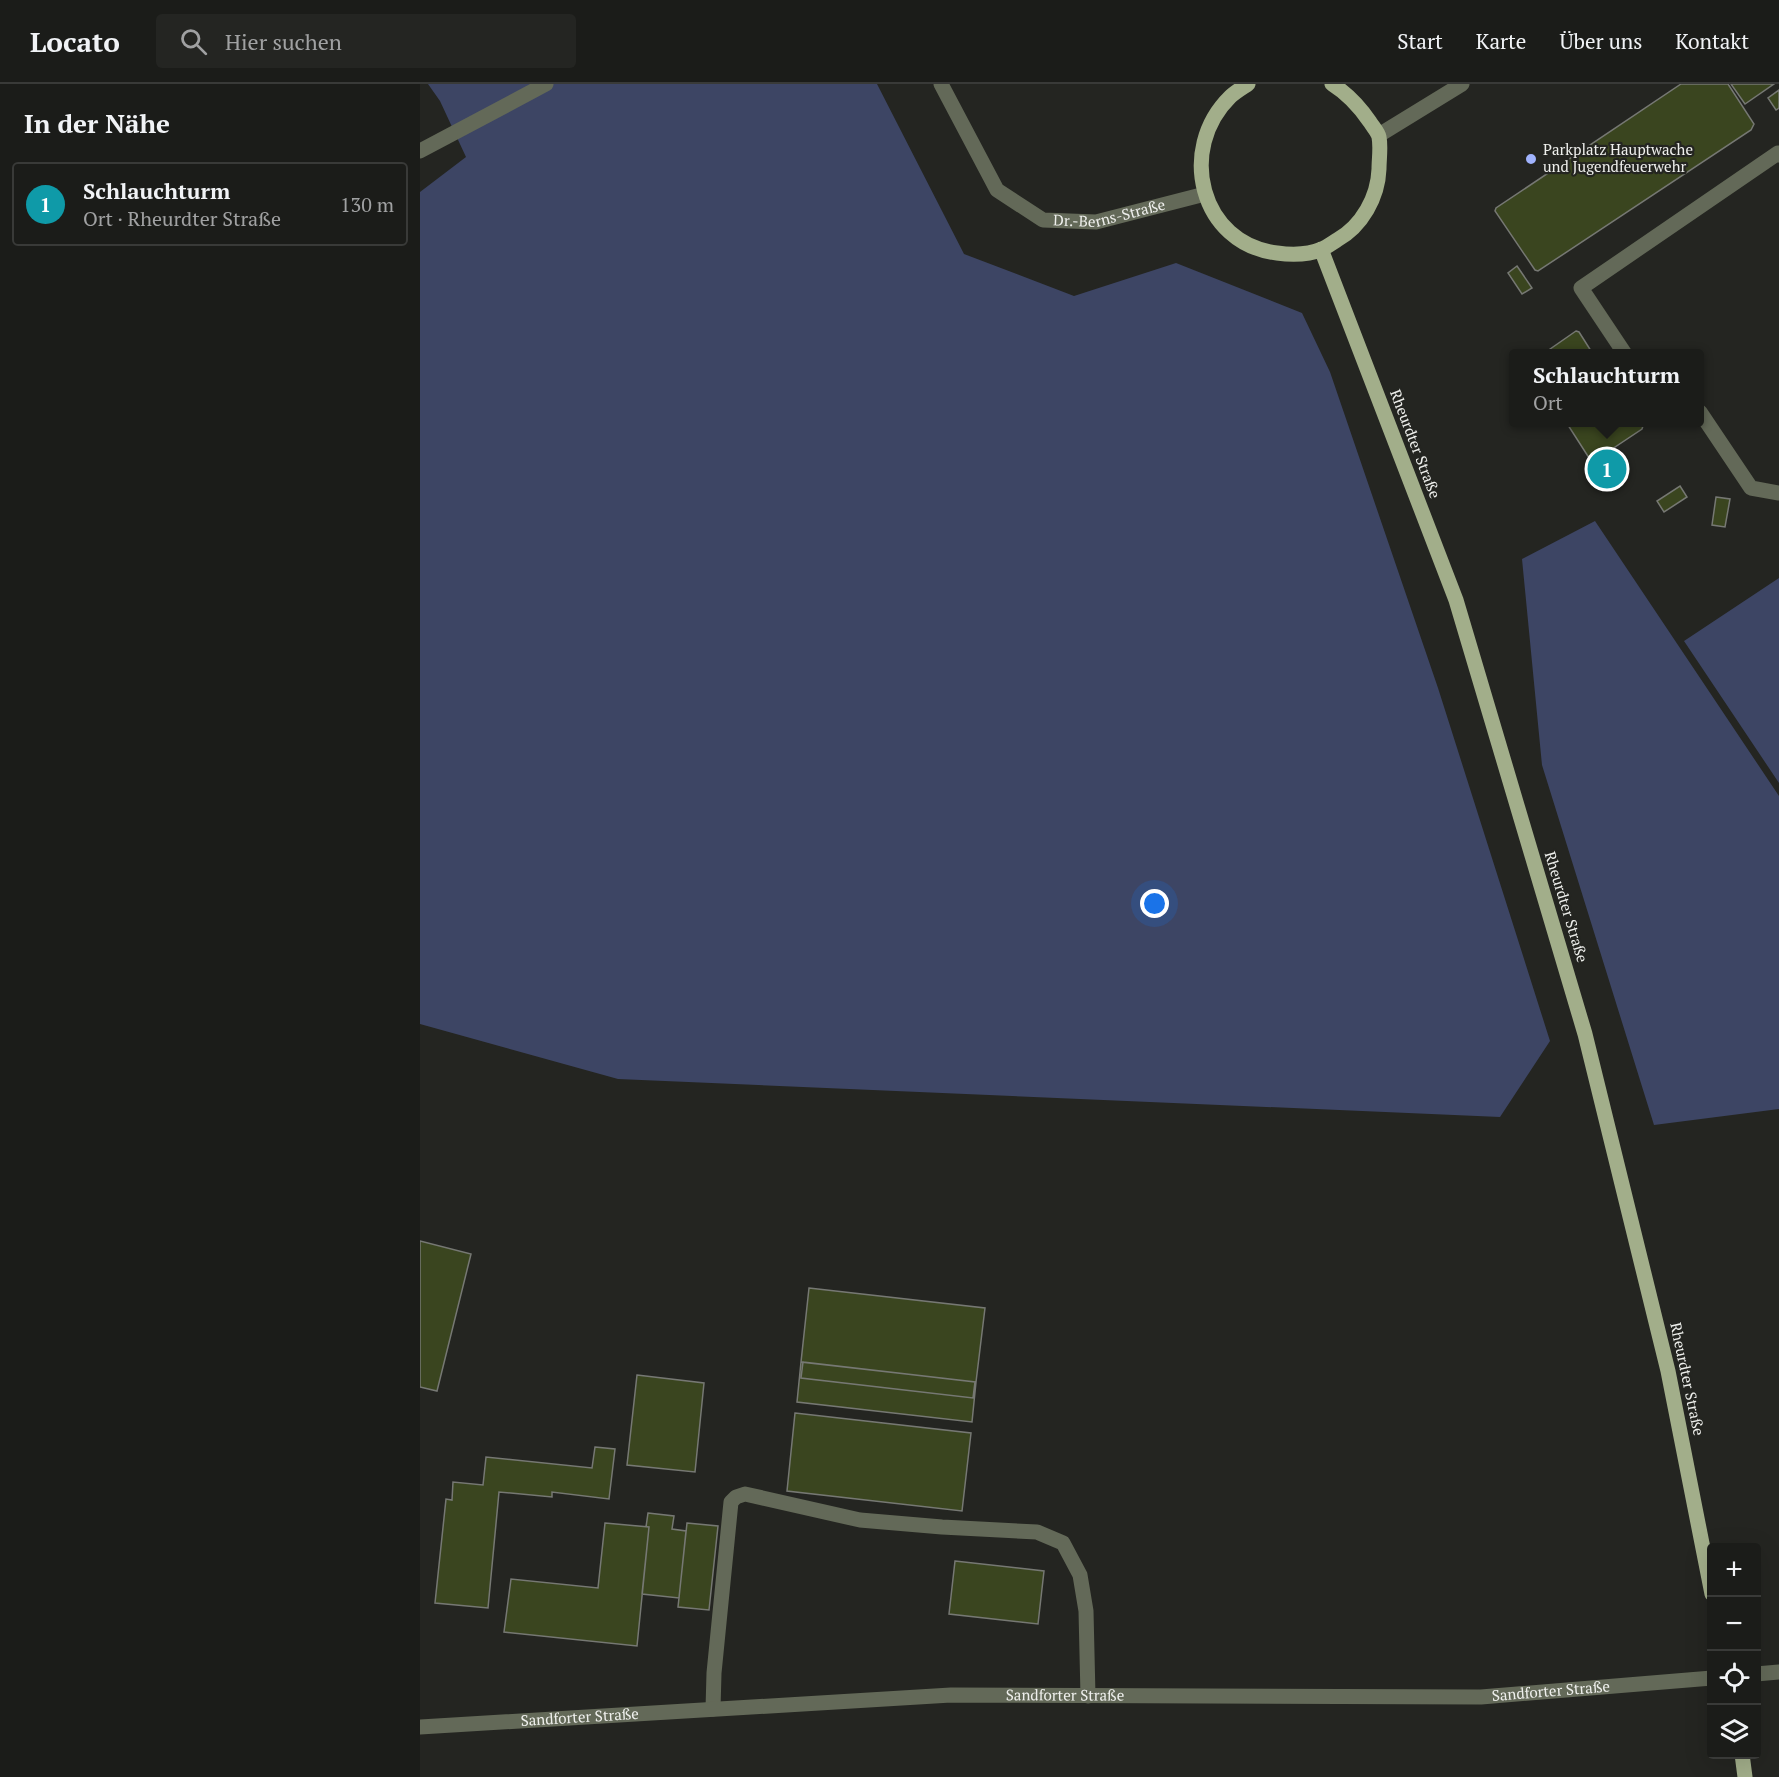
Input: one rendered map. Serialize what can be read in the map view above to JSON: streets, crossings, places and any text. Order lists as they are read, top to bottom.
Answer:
{
  "streets": {
    "main road": ["Rheurdter Straße"],
    "street": ["Dr.-Berns-Straße", "Sandforter Straße"]
  },
  "places": ["Parkplatz Hauptwache und Jugendfeuerwehr"],
  "page": {
    "header": "Locato",
    "search": "Hier suchen",
    "nav": [
      "Start",
      "Karte",
      "Über uns",
      "Kontakt"
    ],
    "heading": "In der Nähe",
    "list": [
      {
        "mark": "1",
        "name": "Schlauchturm",
        "note": "Ort · Rheurdter Straße",
        "value": "130 m"
      }
    ],
    "popup": ["Schlauchturm", "Ort"],
    "pins": "1",
    "map_buttons": ["+", "−"]
  }
}
